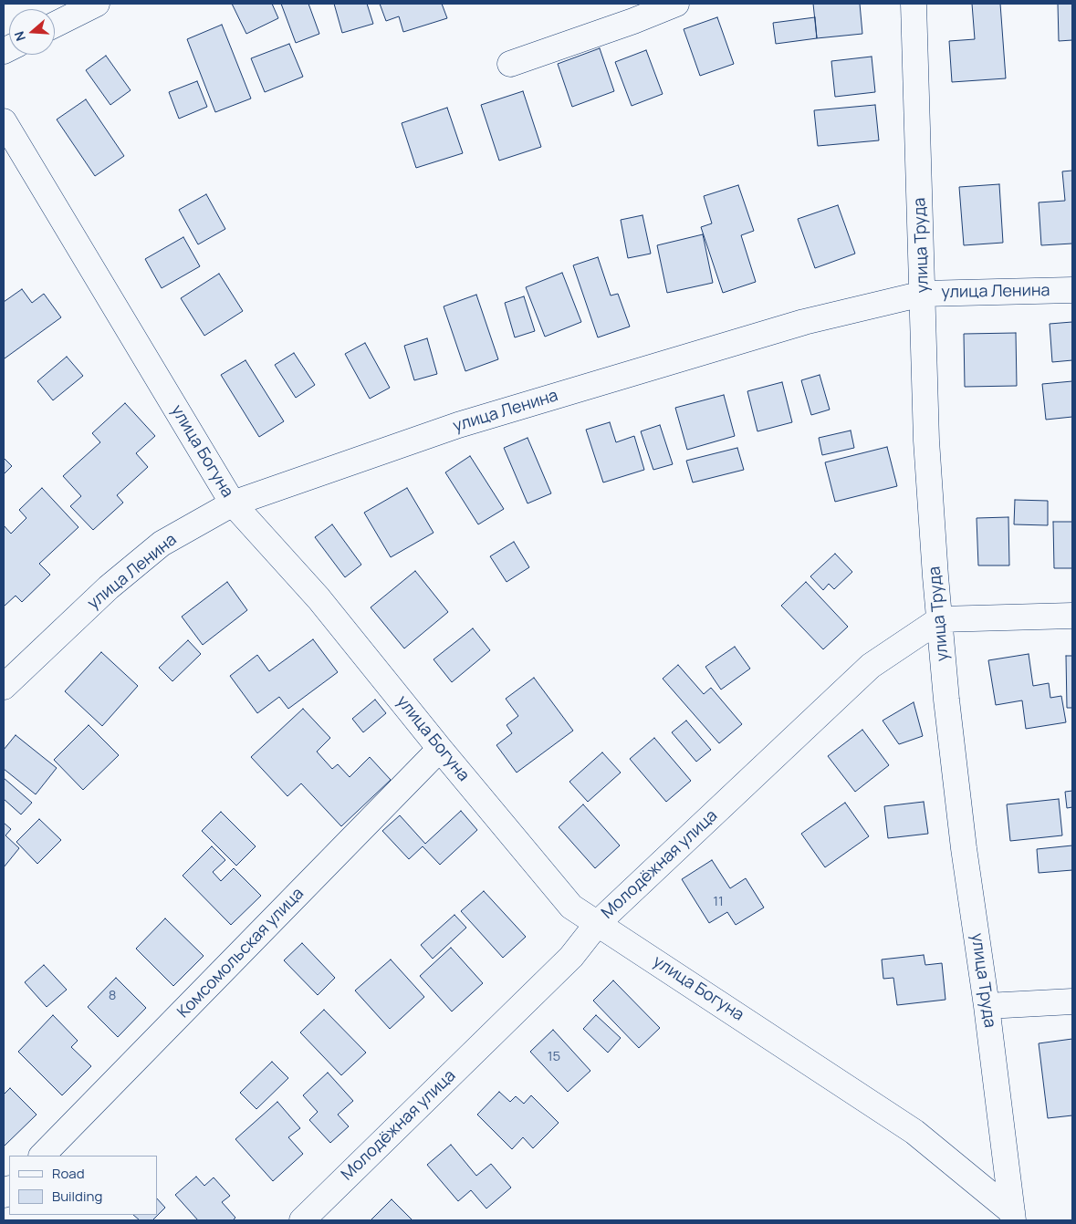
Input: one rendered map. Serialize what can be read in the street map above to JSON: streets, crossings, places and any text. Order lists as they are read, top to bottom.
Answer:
{
  "streets": {
    "street": [
      "улица Труда",
      "улица Ленина",
      "улица Богуна",
      "Молодёжная улица",
      "Комсомольская улица"
    ]
  },
  "crossings": [
    ["улица Труда", "улица Ленина"],
    ["улица Труда", "улица Богуна"],
    ["улица Труда", "Молодёжная улица"],
    ["улица Ленина", "улица Богуна"],
    ["улица Богуна", "Молодёжная улица"],
    ["улица Богуна", "Комсомольская улица"]
  ],
  "house_numbers": ["11", "8", "15"],
  "legend": ["Road", "Building"],
  "north": "left"
}
